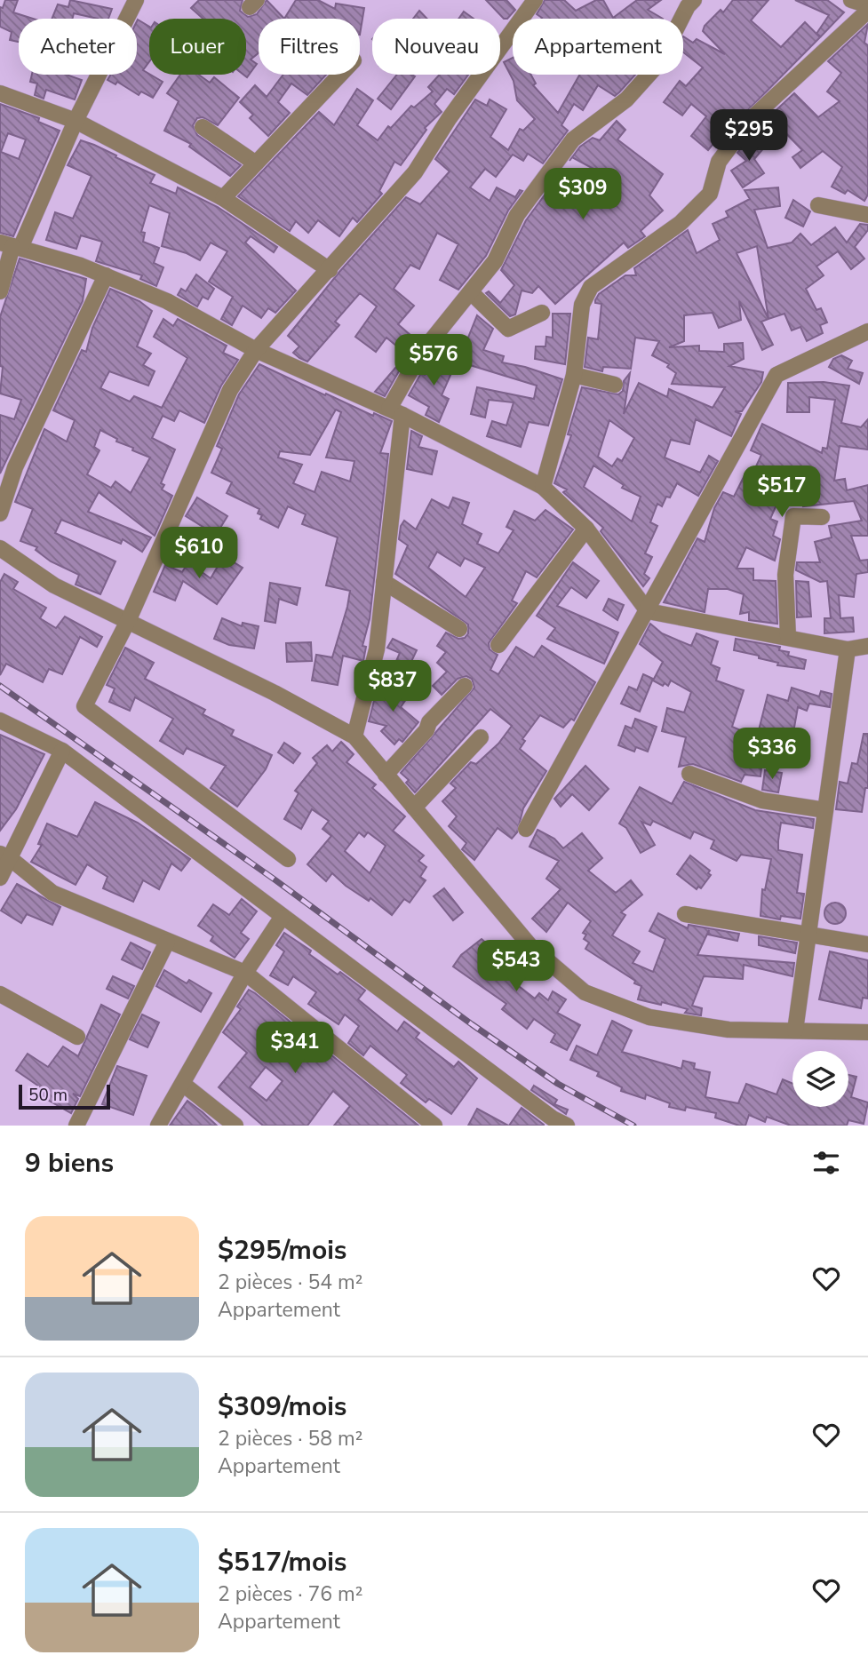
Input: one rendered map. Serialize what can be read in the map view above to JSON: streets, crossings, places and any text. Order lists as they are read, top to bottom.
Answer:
{
  "scale_bar": "50 m",
  "page": {
    "chip": [
      "Acheter",
      "Louer",
      "Filtres",
      "Nouveau",
      "Appartement"
    ],
    "price": [
      "$295",
      "$309",
      "$576",
      "$517",
      "$610",
      "$837",
      "$336",
      "$543",
      "$341"
    ],
    "scale": "50 m",
    "heading": "9 biens",
    "list": [
      {
        "name": "$295/mois",
        "note": "2 pièces · 54 m² · Appartement"
      },
      {
        "name": "$309/mois",
        "note": "2 pièces · 58 m² · Appartement"
      },
      {
        "name": "$517/mois",
        "note": "2 pièces · 76 m² · Appartement"
      }
    ]
  }
}
